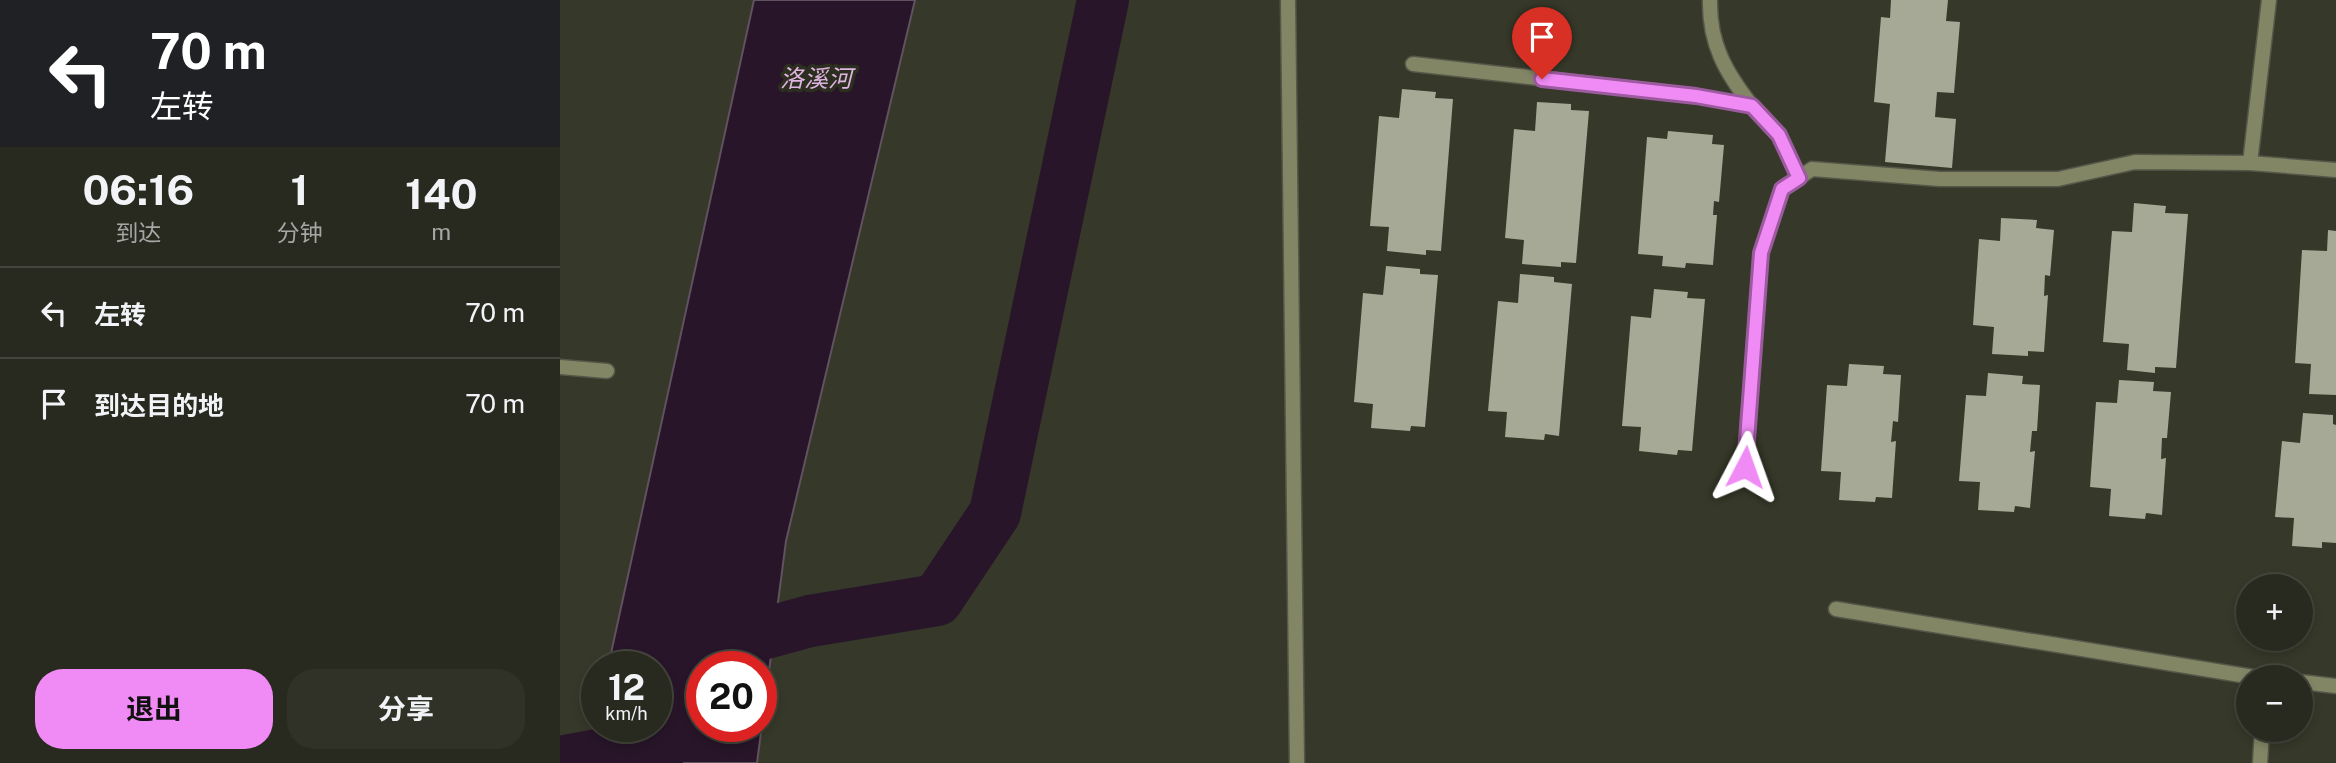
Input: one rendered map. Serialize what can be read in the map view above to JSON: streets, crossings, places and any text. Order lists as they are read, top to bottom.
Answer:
{
  "water": ["洛溪河"],
  "page": {
    "turn": ["70 m", "左转"],
    "eta": [
      "06:16",
      "到达",
      "1",
      "分钟",
      "140",
      "m"
    ],
    "list": [
      {
        "name": "左转",
        "value": "70 m"
      },
      {
        "name": "到达目的地",
        "value": "70 m"
      }
    ],
    "map_buttons": ["+", "−"],
    "speed": "12 km/h",
    "limit": "20",
    "buttons": ["退出", "分享"]
  }
}
